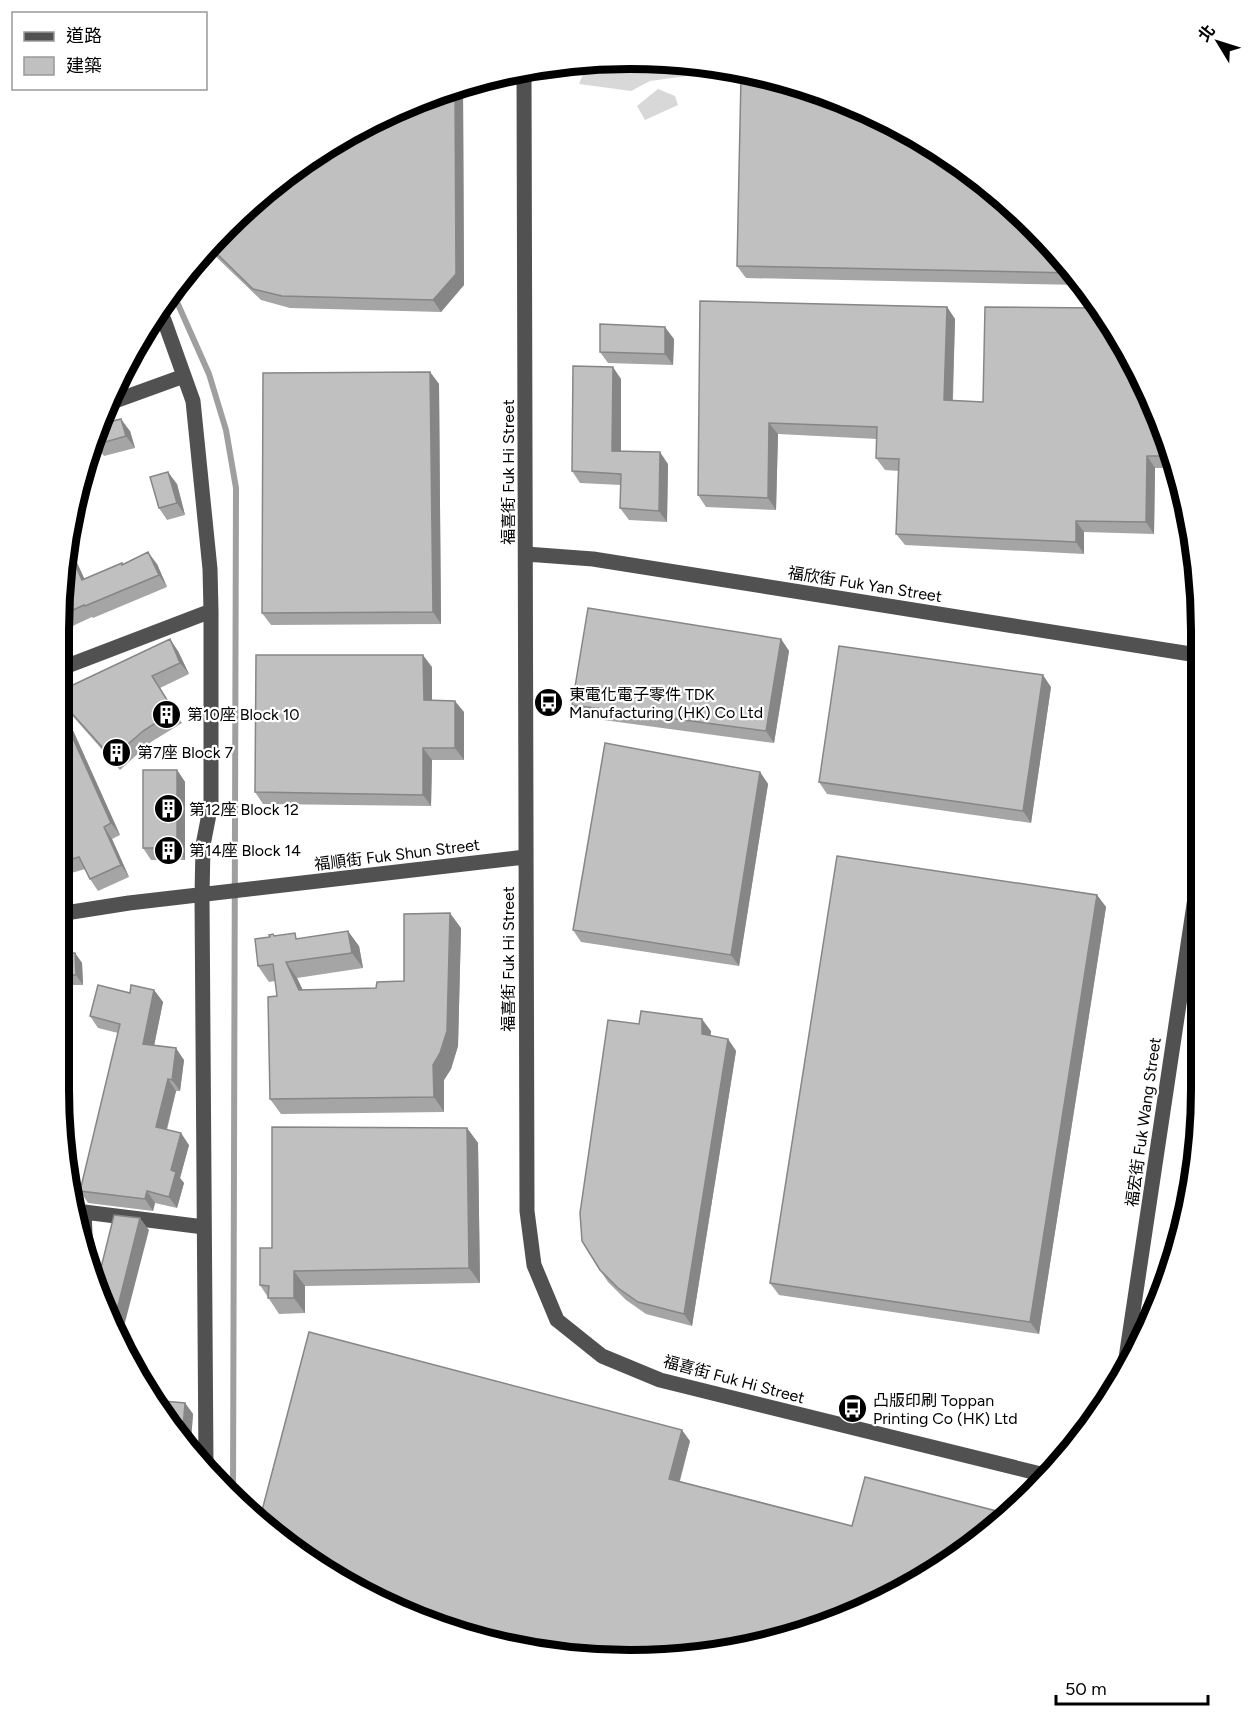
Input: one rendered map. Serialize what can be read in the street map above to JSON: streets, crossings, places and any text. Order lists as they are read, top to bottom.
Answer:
{
  "streets": {
    "street": [
      "福喜街 Fuk Hi Street",
      "福欣街 Fuk Yan Street",
      "福順街 Fuk Shun Street",
      "福宏街 Fuk Wang Street"
    ]
  },
  "crossings": [
    ["福喜街 Fuk Hi Street", "福欣街 Fuk Yan Street"],
    ["福喜街 Fuk Hi Street", "福順街 Fuk Shun Street"]
  ],
  "places": {
    "bus stop": ["東電化電子零件 TDK Manufacturing (HK) Co Ltd", "凸版印刷 Toppan Printing Co (HK) Ltd"],
    "building": [
      "第10座 Block 10",
      "第7座 Block 7",
      "第12座 Block 12",
      "第14座 Block 14"
    ]
  },
  "legend": ["道路", "建築"],
  "scale_bar": "50 m",
  "north": "top left"
}
